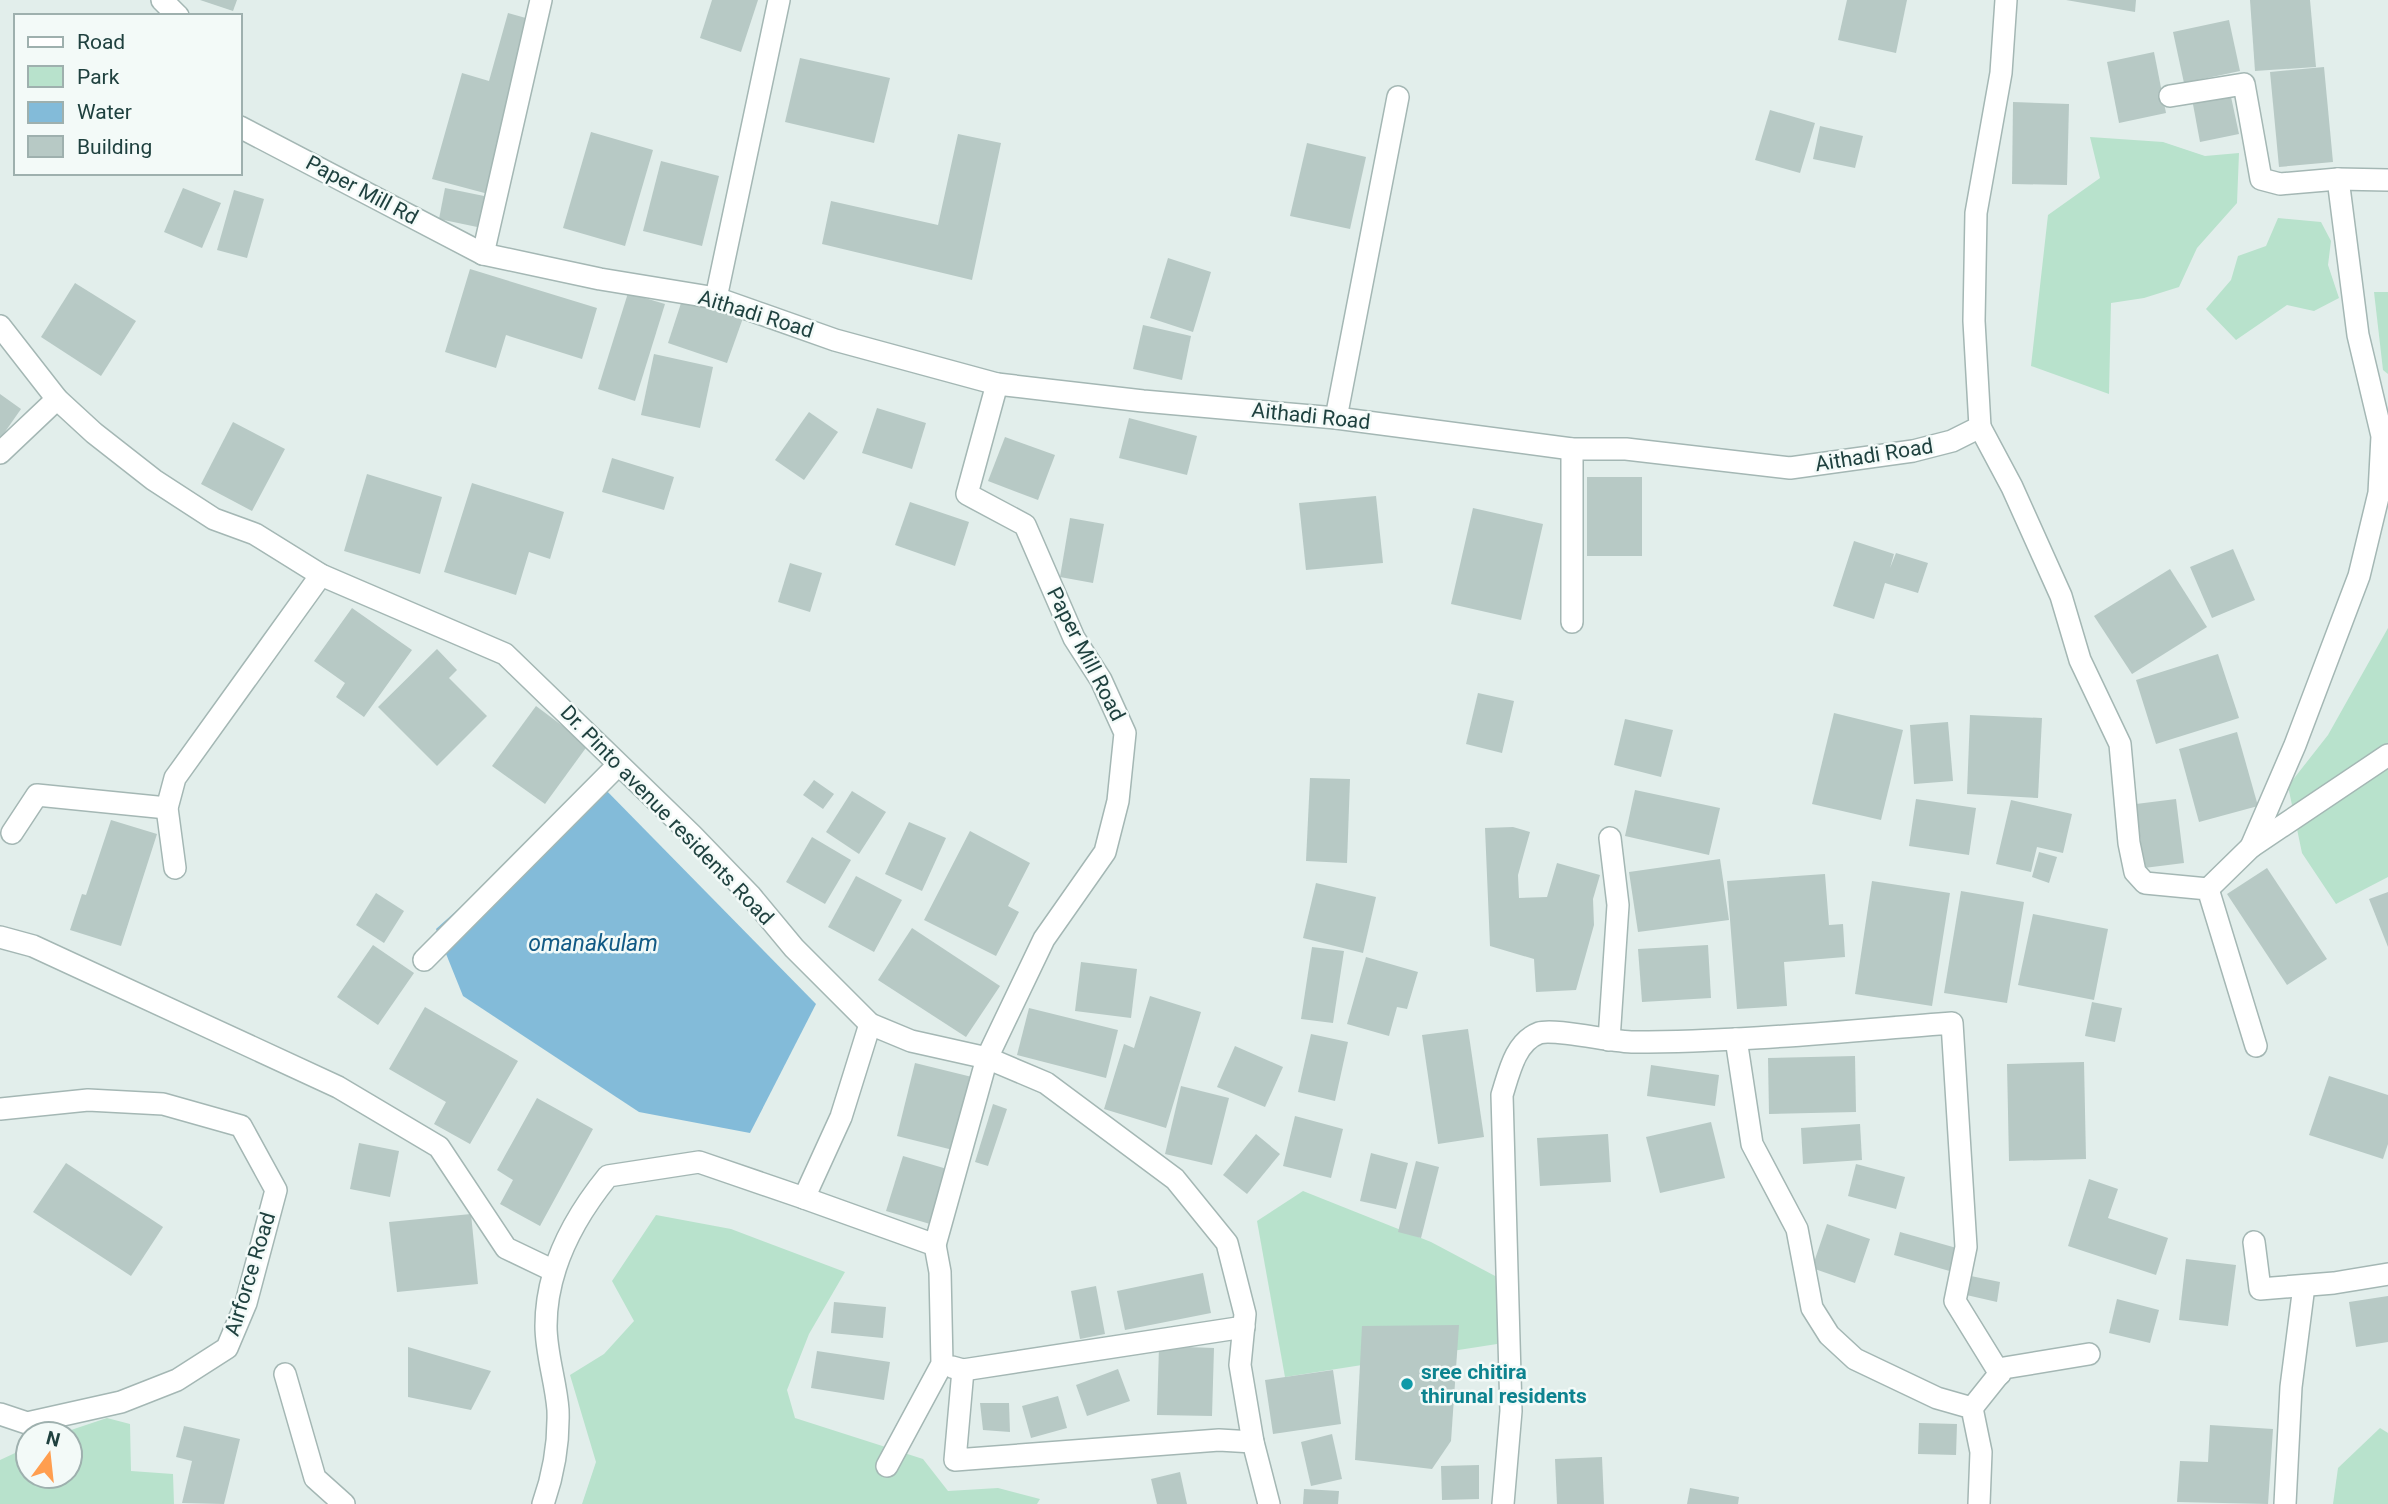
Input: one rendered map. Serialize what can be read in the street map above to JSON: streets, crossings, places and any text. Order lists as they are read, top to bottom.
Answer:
{
  "streets": {
    "street": [
      "Paper Mill Rd",
      "Aithadi Road",
      "Paper Mill Road",
      "Dr. Pinto avenue residents Road",
      "Airforce Road"
    ]
  },
  "crossings": [
    ["Paper Mill Rd", "Aithadi Road"],
    ["Aithadi Road", "Paper Mill Road"],
    ["Paper Mill Road", "Dr. Pinto avenue residents Road"]
  ],
  "water": ["omanakulam"],
  "places": ["sree chitira thirunal residents"],
  "legend": [
    "Road",
    "Park",
    "Water",
    "Building"
  ],
  "north": "top"
}
